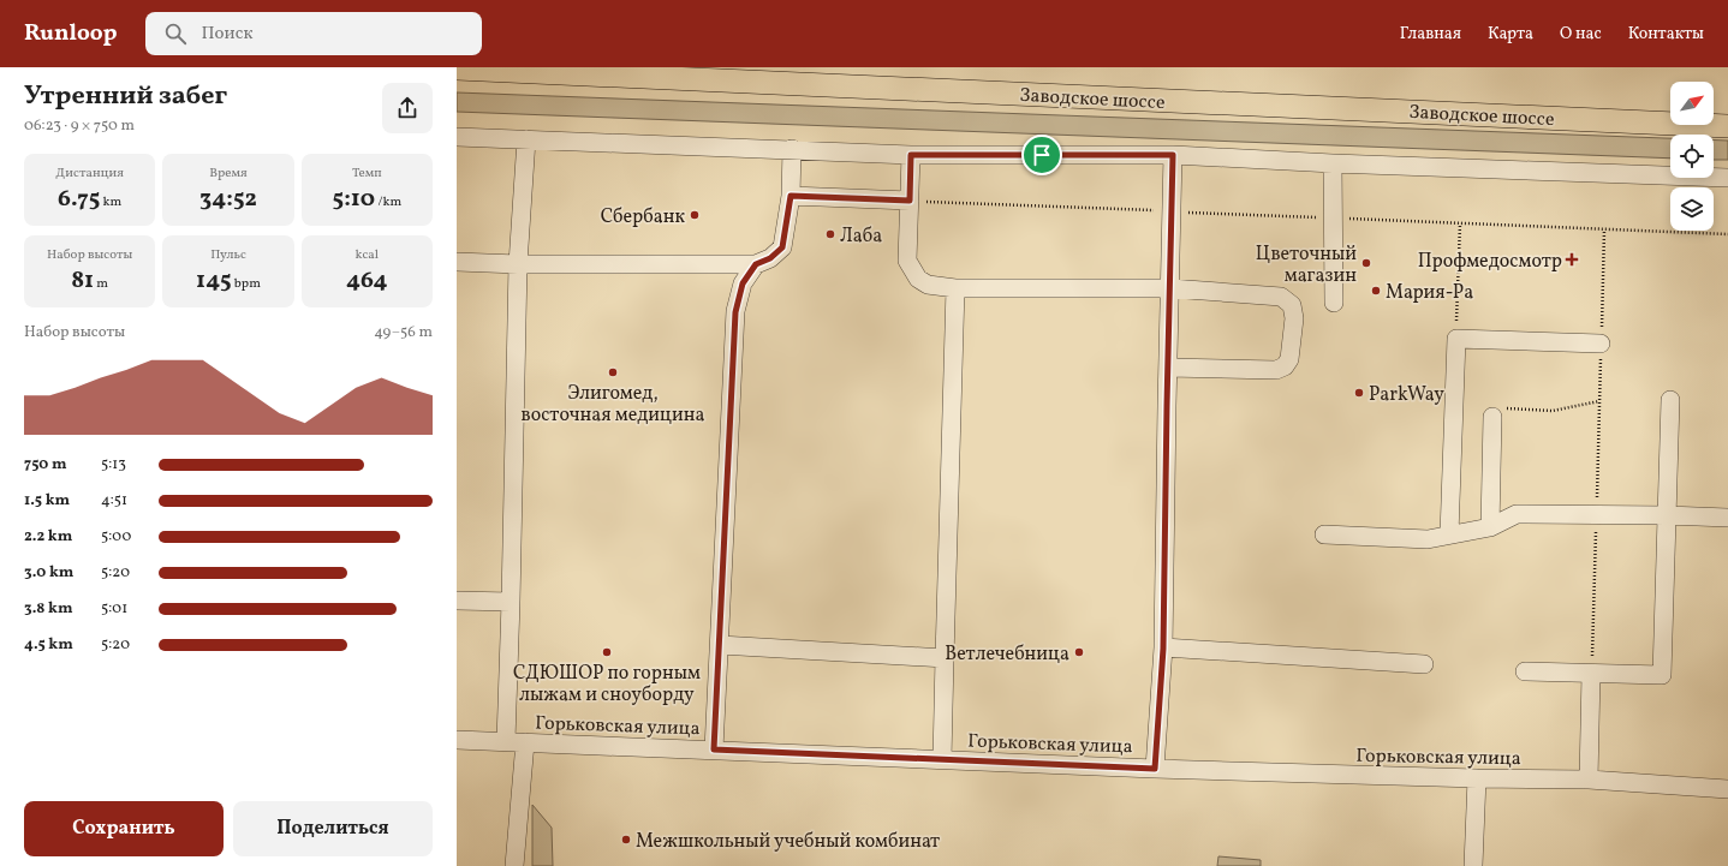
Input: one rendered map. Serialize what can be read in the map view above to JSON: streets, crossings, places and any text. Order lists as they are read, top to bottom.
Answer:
{
  "streets": {
    "main road": ["Заводское шоссе"],
    "street": ["Горьковская улица"]
  },
  "places": {
    "other": [
      "Сбербанк",
      "Лаба",
      "Цветочный магазин",
      "Мария-Ра",
      "Элигомед, восточная медицина",
      "ParkWay",
      "СДЮШОР по горным лыжам и сноуборду",
      "Ветлечебница",
      "Межшкольный учебный комбинат"
    ],
    "health": ["Профмедосмотр"]
  },
  "north": "top right",
  "page": {
    "header": "Runloop",
    "search": "Поиск",
    "nav": [
      "Главная",
      "Карта",
      "О нас",
      "Контакты"
    ],
    "heading": ["Утренний забег", "06:23 · 9 × 750 m"],
    "stats": [
      ["Дистанция", "6.75 km"],
      ["Время", "34:52"],
      ["Темп", "5:10 /km"],
      ["Набор высоты", "81 m"],
      ["Пульс", "145 bpm"],
      ["kcal", "464"]
    ],
    "chart": ["Набор высоты", "49–56 m"],
    "list": [
      {
        "name": "750 m",
        "note": "5:13"
      },
      {
        "name": "1.5 km",
        "note": "4:51"
      },
      {
        "name": "2.2 km",
        "note": "5:00"
      },
      {
        "name": "3.0 km",
        "note": "5:20"
      },
      {
        "name": "3.8 km",
        "note": "5:01"
      },
      {
        "name": "4.5 km",
        "note": "5:20"
      }
    ],
    "buttons": ["Сохранить", "Поделиться"]
  }
}
